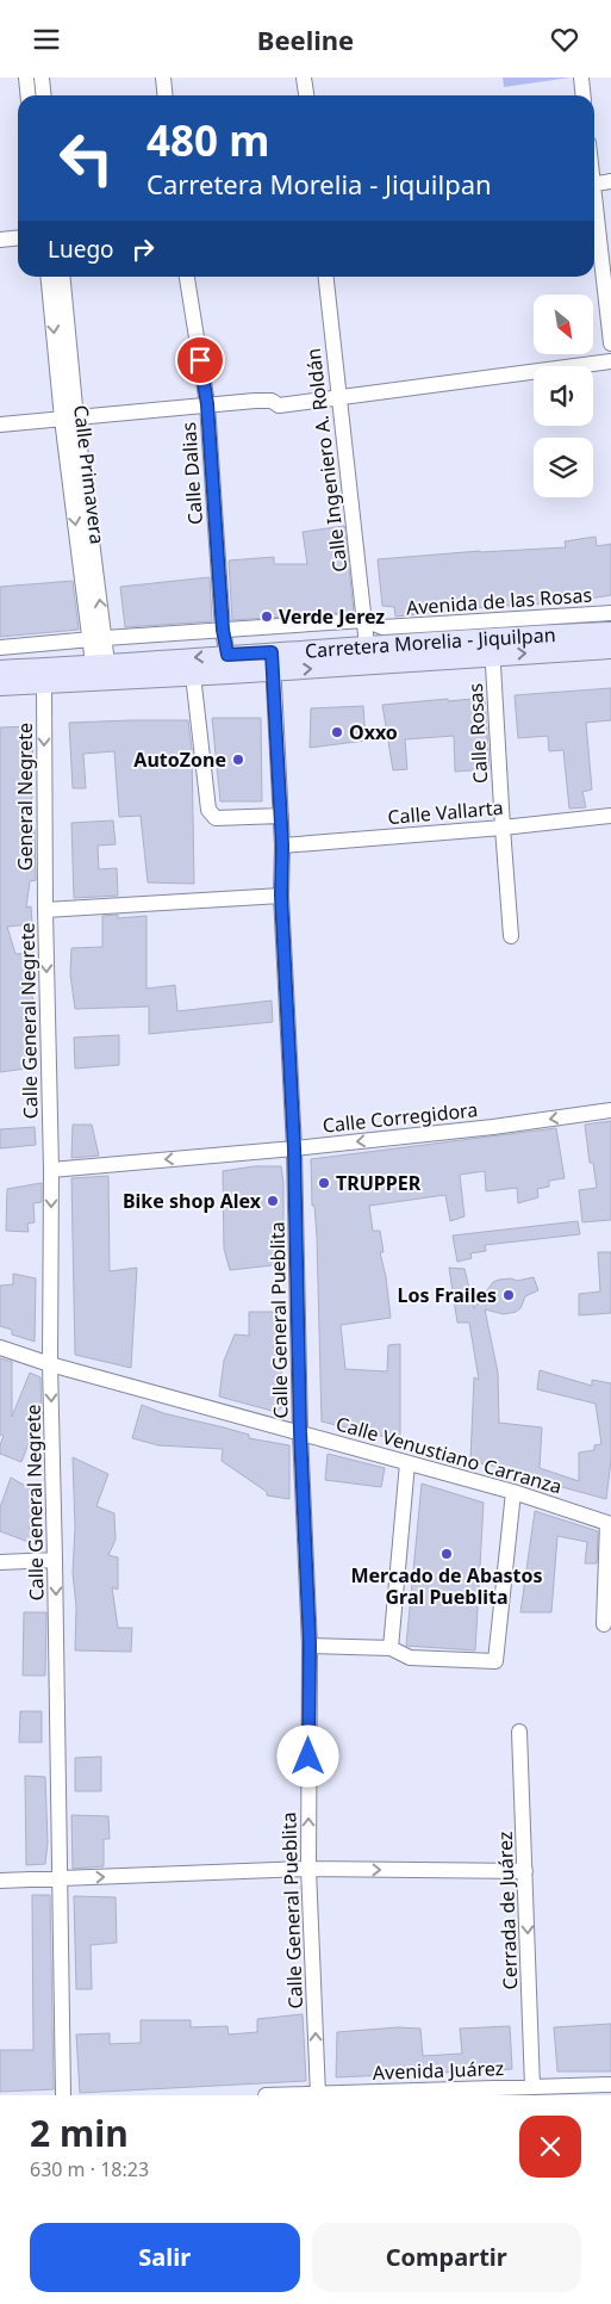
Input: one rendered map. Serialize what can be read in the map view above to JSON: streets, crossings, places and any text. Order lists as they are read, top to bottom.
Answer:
{
  "streets": {
    "main road": ["Carretera Morelia - Jiquilpan"],
    "street": [
      "Calle Ingeniero A. Roldán",
      "Calle Dalias",
      "Calle Primavera",
      "Avenida de las Rosas",
      "Calle Rosas",
      "General Negrete",
      "Calle Vallarta",
      "Calle General Negrete",
      "Calle Corregidora",
      "Calle General Pueblita",
      "Calle Venustiano Carranza",
      "Cerrada de Juárez",
      "Avenida Juárez"
    ]
  },
  "crossings": [
    ["Calle Ingeniero A. Roldán", "Avenida de las Rosas"],
    ["Calle Ingeniero A. Roldán", "Carretera Morelia - Jiquilpan"],
    ["Calle Dalias", "Avenida de las Rosas"],
    ["Calle Dalias", "Carretera Morelia - Jiquilpan"],
    ["Calle Primavera", "Avenida de las Rosas"],
    ["Calle Primavera", "Carretera Morelia - Jiquilpan"],
    ["Carretera Morelia - Jiquilpan", "Calle Rosas"],
    ["Carretera Morelia - Jiquilpan", "General Negrete"],
    ["Carretera Morelia - Jiquilpan", "Calle General Pueblita"],
    ["Calle Rosas", "Calle Vallarta"],
    ["General Negrete", "Calle General Negrete"],
    ["Calle Vallarta", "Calle General Pueblita"],
    ["Calle General Negrete", "Calle Corregidora"],
    ["Calle General Negrete", "Calle Venustiano Carranza"],
    ["Calle Corregidora", "Calle General Pueblita"],
    ["Calle General Pueblita", "Calle Venustiano Carranza"],
    ["Calle General Pueblita", "Avenida Juárez"],
    ["Cerrada de Juárez", "Avenida Juárez"]
  ],
  "one_way": [
    "General Negrete",
    "Calle General Negrete",
    "Calle Corregidora",
    "Cerrada de Juárez"
  ],
  "places": [
    "Verde Jerez",
    "Oxxo",
    "AutoZone",
    "TRUPPER",
    "Bike shop Alex",
    "Los Frailes",
    "Mercado de Abastos Gral Pueblita"
  ],
  "north": "bottom right",
  "page": {
    "header": "Beeline",
    "turn": ["480 m", "Carretera Morelia - Jiquilpan"],
    "then": "Luego",
    "heading": ["2 min", "630 m · 18:23"],
    "buttons": ["Salir", "Compartir"]
  }
}
